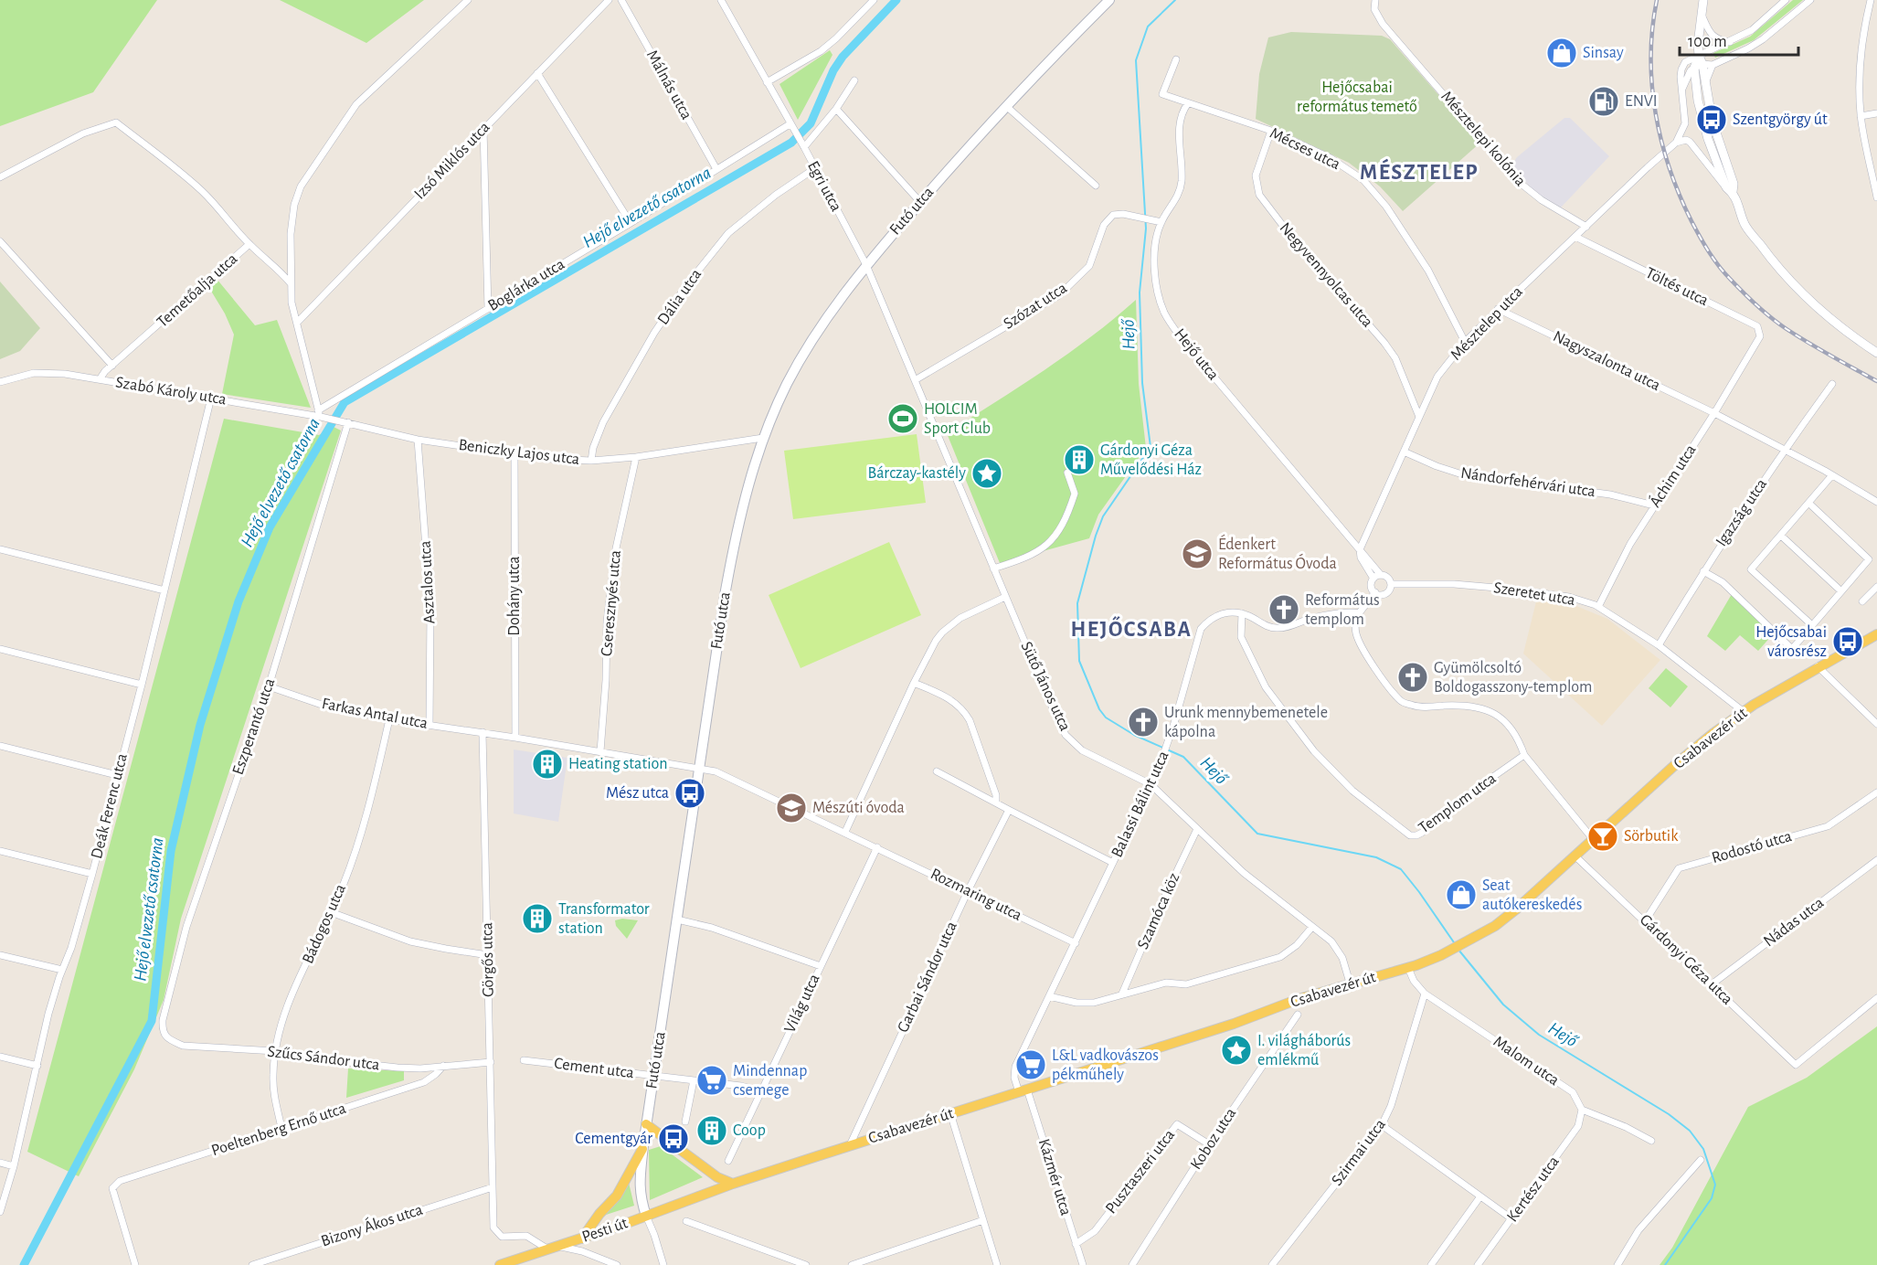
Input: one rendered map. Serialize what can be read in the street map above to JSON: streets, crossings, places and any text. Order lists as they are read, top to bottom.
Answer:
{
  "streets": {
    "main road": ["Futó utca", "Csabavezér út", "Pesti út"],
    "street": [
      "Málnás utca",
      "Mésztelepi kolónia",
      "Mécses utca",
      "Izsó Miklós utca",
      "Egri utca",
      "Negyvennyolcas utca",
      "Boglárka utca",
      "Töltés utca",
      "Temetőalja utca",
      "Dália utca",
      "Szózat utca",
      "Mésztelep utca",
      "Hejő utca",
      "Nagyszalonta utca",
      "Szabó Károly utca",
      "Beniczky Lajos utca",
      "Áchim utca",
      "Nándorfehérvári utca",
      "Igazság utca",
      "Asztalos utca",
      "Szeretet utca",
      "Dohány utca",
      "Cseresznyés utca",
      "Sütő János utca",
      "Farkas Antal utca",
      "Eszperantó utca",
      "Templom utca",
      "Balassi Bálint utca",
      "Deák Ferenc utca",
      "Rodostó utca",
      "Rozmaring utca",
      "Szamóca köz",
      "Nádas utca",
      "Bádogos utca",
      "Görgős utca",
      "Gárdonyi Géza utca",
      "Garbai Sándor utca",
      "Világ utca",
      "Szűcs Sándor utca",
      "Malom utca",
      "Cement utca",
      "Poeltenberg Ernő utca",
      "Koboz utca",
      "Szirmai utca",
      "Pusztaszeri utca",
      "Kázmér utca",
      "Kertész utca",
      "Bizony Ákos utca"
    ]
  },
  "crossings": [
    ["Málnás utca", "Boglárka utca"],
    ["Mésztelepi kolónia", "Mésztelep utca"],
    ["Mécses utca", "Negyvennyolcas utca"],
    ["Mécses utca", "Mésztelep utca"],
    ["Mécses utca", "Hejő utca"],
    ["Egri utca", "Futó utca"],
    ["Egri utca", "Boglárka utca"],
    ["Egri utca", "Dália utca"],
    ["Egri utca", "Szózat utca"],
    ["Egri utca", "Sütő János utca"],
    ["Futó utca", "Beniczky Lajos utca"],
    ["Futó utca", "Farkas Antal utca"],
    ["Futó utca", "Cement utca"],
    ["Futó utca", "Pesti út"],
    ["Negyvennyolcas utca", "Mésztelep utca"],
    ["Boglárka utca", "Szabó Károly utca"],
    ["Töltés utca", "Mésztelep utca"],
    ["Töltés utca", "Áchim utca"],
    ["Temetőalja utca", "Szabó Károly utca"],
    ["Dália utca", "Beniczky Lajos utca"],
    ["Szózat utca", "Hejő utca"],
    ["Szózat utca", "Sütő János utca"],
    ["Mésztelep utca", "Hejő utca"],
    ["Mésztelep utca", "Nagyszalonta utca"],
    ["Mésztelep utca", "Nándorfehérvári utca"],
    ["Hejő utca", "Szeretet utca"],
    ["Nagyszalonta utca", "Áchim utca"],
    ["Nagyszalonta utca", "Igazság utca"],
    ["Szabó Károly utca", "Beniczky Lajos utca"],
    ["Szabó Károly utca", "Eszperantó utca"],
    ["Szabó Károly utca", "Deák Ferenc utca"],
    ["Beniczky Lajos utca", "Asztalos utca"],
    ["Beniczky Lajos utca", "Dohány utca"],
    ["Beniczky Lajos utca", "Cseresznyés utca"],
    ["Beniczky Lajos utca", "Eszperantó utca"],
    ["Áchim utca", "Nándorfehérvári utca"],
    ["Áchim utca", "Szeretet utca"],
    ["Igazság utca", "Szeretet utca"],
    ["Asztalos utca", "Farkas Antal utca"],
    ["Szeretet utca", "Csabavezér út"],
    ["Dohány utca", "Farkas Antal utca"],
    ["Cseresznyés utca", "Farkas Antal utca"],
    ["Sütő János utca", "Csabavezér út"],
    ["Sütő János utca", "Balassi Bálint utca"],
    ["Sütő János utca", "Szamóca köz"],
    ["Farkas Antal utca", "Eszperantó utca"],
    ["Farkas Antal utca", "Bádogos utca"],
    ["Farkas Antal utca", "Görgős utca"],
    ["Eszperantó utca", "Szűcs Sándor utca"],
    ["Csabavezér út", "Balassi Bálint utca"],
    ["Csabavezér út", "Gárdonyi Géza utca"],
    ["Csabavezér út", "Garbai Sándor utca"],
    ["Csabavezér út", "Malom utca"],
    ["Csabavezér út", "Kázmér utca"],
    ["Csabavezér út", "Pesti út"],
    ["Templom utca", "Balassi Bálint utca"],
    ["Balassi Bálint utca", "Rozmaring utca"],
    ["Balassi Bálint utca", "Kázmér utca"],
    ["Rodostó utca", "Gárdonyi Géza utca"],
    ["Rozmaring utca", "Garbai Sándor utca"],
    ["Rozmaring utca", "Világ utca"],
    ["Nádas utca", "Gárdonyi Géza utca"],
    ["Bádogos utca", "Szűcs Sándor utca"],
    ["Bádogos utca", "Poeltenberg Ernő utca"],
    ["Görgős utca", "Szűcs Sándor utca"],
    ["Görgős utca", "Bizony Ákos utca"],
    ["Görgős utca", "Pesti út"],
    ["Világ utca", "Cement utca"],
    ["Szűcs Sándor utca", "Poeltenberg Ernő utca"],
    ["Malom utca", "Szirmai utca"],
    ["Malom utca", "Kertész utca"],
    ["Koboz utca", "Pusztaszeri utca"],
    ["Pusztaszeri utca", "Kázmér utca"]
  ],
  "districts": ["MÉSZTELEP", "HEJŐCSABA"],
  "water": ["Hejő elvezető csatorna", "Hejő"],
  "parks": ["Hejőcsabai református temető"],
  "places": {
    "shop": ["Sinsay", "Seat autókereskedés"],
    "fuel station": ["ENVI"],
    "bus stop": [
      "Szentgyörgy út",
      "Hejőcsabai városrész",
      "Mész utca",
      "Cementgyár"
    ],
    "sports": ["HOLCIM Sport Club"],
    "building": [
      "Gárdonyi Géza Művelődési Ház",
      "Heating station",
      "Transformator station",
      "Coop"
    ],
    "place": ["Bárczay-kastély", "I. világháborús emlékmű"],
    "school or university": ["Édenkert Református Óvoda", "Mészúti óvoda"],
    "church": ["Református templom", "Gyümölcsoltó Boldogasszony-templom", "Urunk mennybemenetele kápolna"],
    "bar": ["Sörbutik"],
    "supermarket": ["L&L vadkovászos pékműhely", "Mindennap csemege"]
  },
  "scale_bar": "100 m"
}
